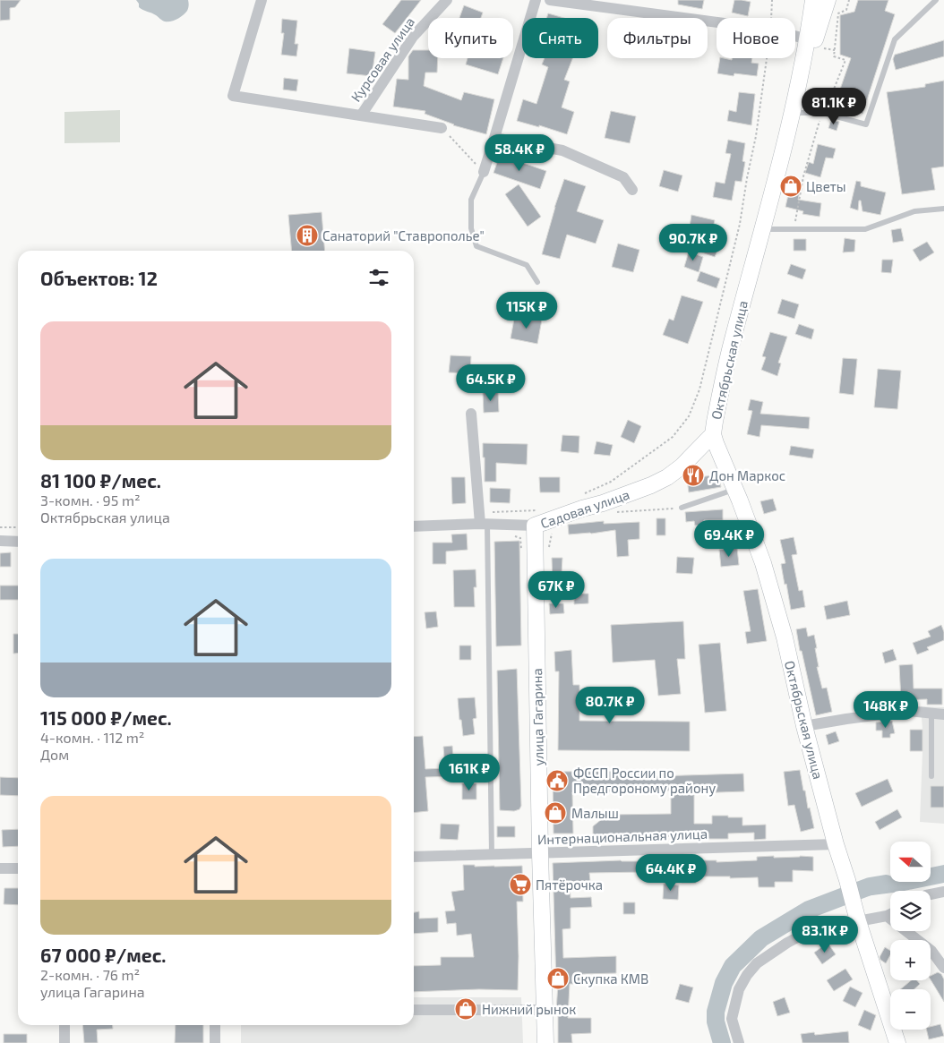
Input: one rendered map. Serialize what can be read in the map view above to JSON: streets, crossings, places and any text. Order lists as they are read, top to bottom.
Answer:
{
  "streets": {
    "main road": ["Октябрьская улица", "Садовая улица", "улица Гагарина"],
    "street": ["Курсовая улица", "Интернациональная улица"]
  },
  "crossings": [
    ["Октябрьская улица", "Садовая улица"],
    ["Октябрьская улица", "Интернациональная улица"],
    ["Садовая улица", "улица Гагарина"],
    ["улица Гагарина", "Интернациональная улица"]
  ],
  "places": {
    "shop": [
      "Цветы",
      "Малыш",
      "Скупка КМВ",
      "Нижний рынок"
    ],
    "building": ["Санаторий \"Ставрополье\""],
    "restaurant": ["Дон Маркос"],
    "public building": ["ФССП России по Предгороному району"],
    "supermarket": ["Пятёрочка"]
  },
  "north": "left",
  "page": {
    "chip": [
      "Купить",
      "Снять",
      "Фильтры",
      "Новое"
    ],
    "price": [
      "81.1K ₽",
      "58.4K ₽",
      "90.7K ₽",
      "115K ₽",
      "64.5K ₽",
      "69.4K ₽",
      "67K ₽",
      "80.7K ₽",
      "148K ₽",
      "161K ₽",
      "64.4K ₽",
      "83.1K ₽"
    ],
    "heading": "Объектов: 12",
    "list": [
      {
        "name": "81 100 ₽/мес.",
        "note": "3-комн. · 95 m² · Октябрьская улица"
      },
      {
        "name": "115 000 ₽/мес.",
        "note": "4-комн. · 112 m² · Дом"
      },
      {
        "name": "67 000 ₽/мес.",
        "note": "2-комн. · 76 m² · улица Гагарина"
      }
    ],
    "map_buttons": ["+", "−"]
  }
}
